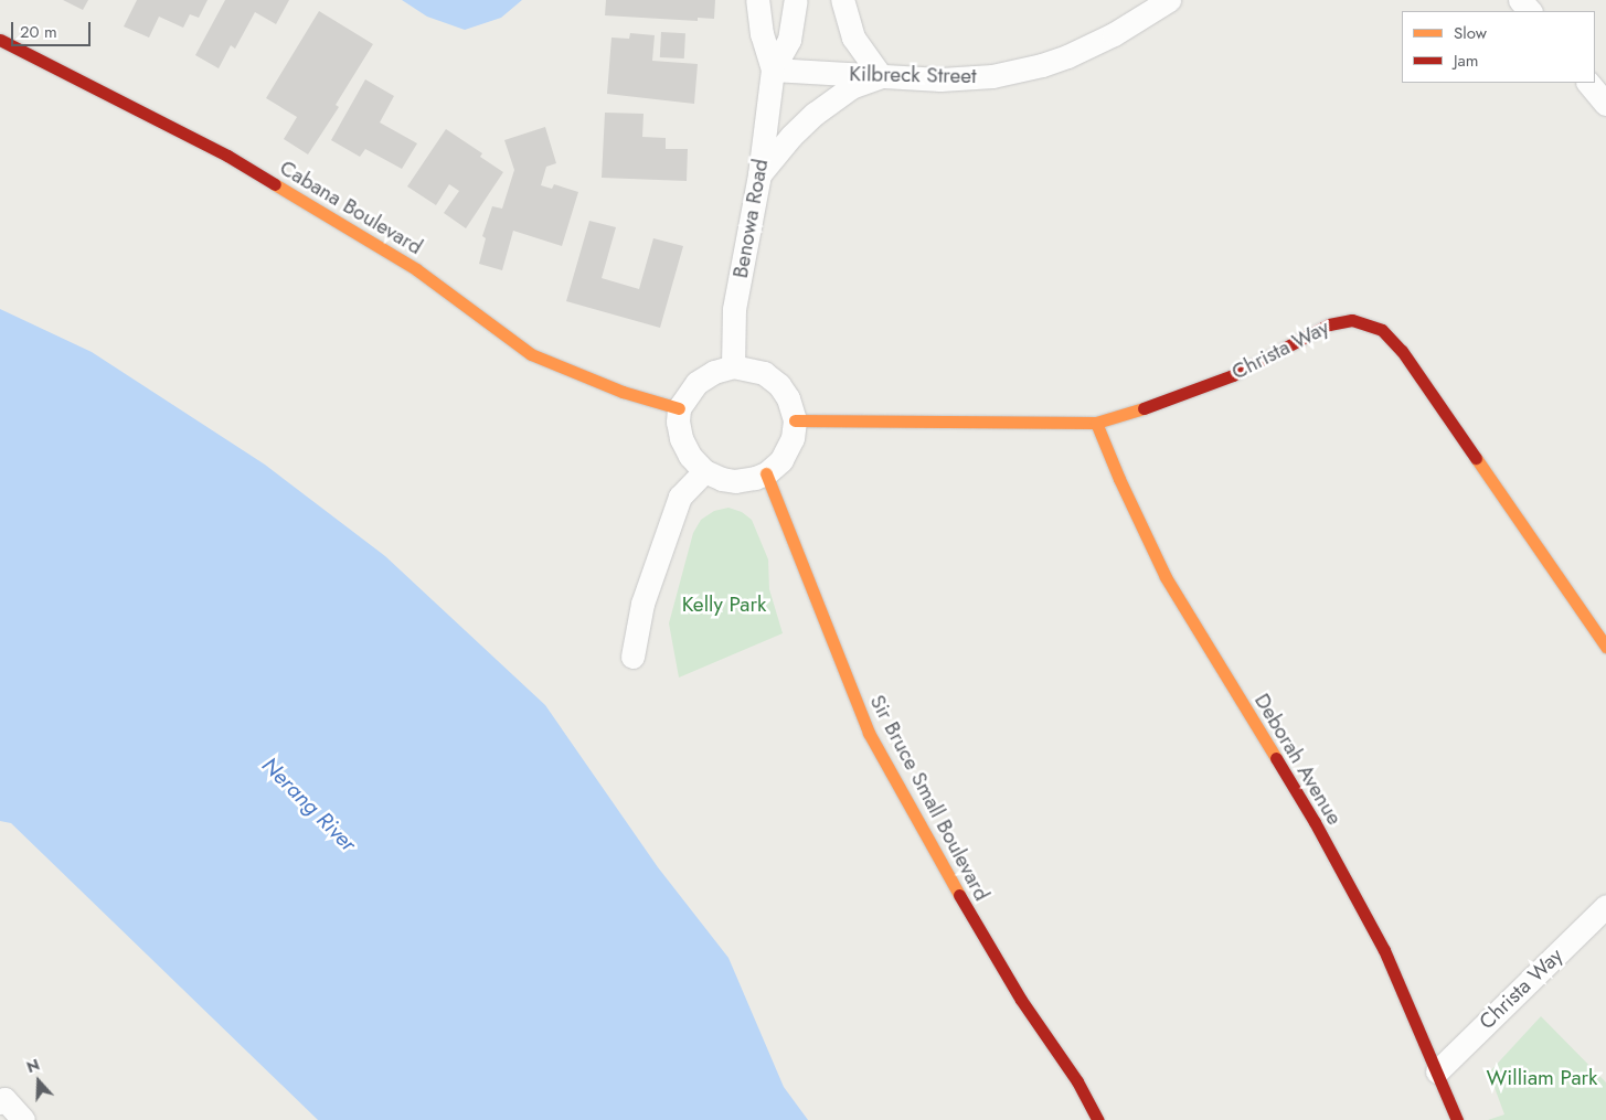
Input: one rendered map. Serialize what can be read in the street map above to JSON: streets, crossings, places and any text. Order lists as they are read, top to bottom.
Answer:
{
  "streets": {
    "street": [
      "Kilbreck Street",
      "Cabana Boulevard",
      "Benowa Road",
      "Christa Way",
      "Deborah Avenue",
      "Sir Bruce Small Boulevard"
    ]
  },
  "crossings": [
    ["Kilbreck Street", "Benowa Road"],
    ["Cabana Boulevard", "Benowa Road"],
    ["Cabana Boulevard", "Christa Way"],
    ["Cabana Boulevard", "Sir Bruce Small Boulevard"],
    ["Benowa Road", "Christa Way"],
    ["Benowa Road", "Sir Bruce Small Boulevard"],
    ["Christa Way", "Deborah Avenue"],
    ["Christa Way", "Sir Bruce Small Boulevard"]
  ],
  "water": ["Nerang River"],
  "parks": ["Kelly Park", "William Park"],
  "legend": ["Slow", "Jam"],
  "scale_bar": "20 m",
  "north": "top"
}
